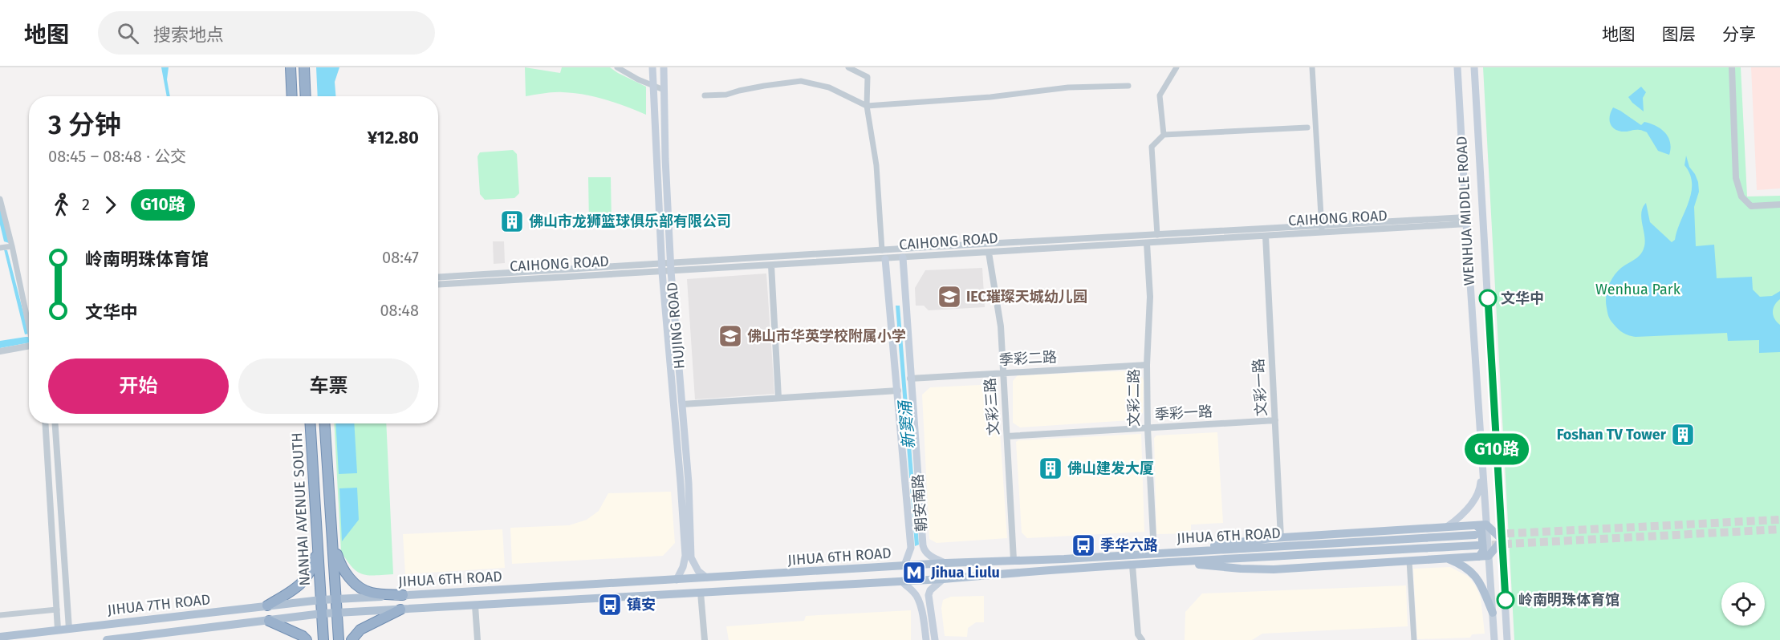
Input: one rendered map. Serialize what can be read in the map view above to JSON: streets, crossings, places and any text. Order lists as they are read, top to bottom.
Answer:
{
  "streets": {
    "highway": ["NANHAI AVENUE SOUTH"],
    "main road": [
      "WENHUA MIDDLE ROAD",
      "HUJING ROAD",
      "朝安南路",
      "JIHUA 6TH ROAD",
      "JIHUA 7TH ROAD"
    ],
    "street": [
      "CAIHONG ROAD",
      "季彩二路",
      "文彩一路",
      "文彩二路",
      "文彩三路",
      "季彩一路"
    ]
  },
  "crossings": [
    ["WENHUA MIDDLE ROAD", "CAIHONG ROAD"],
    ["CAIHONG ROAD", "HUJING ROAD"],
    ["CAIHONG ROAD", "文彩一路"],
    ["CAIHONG ROAD", "文彩二路"],
    ["CAIHONG ROAD", "文彩三路"],
    ["CAIHONG ROAD", "朝安南路"],
    ["HUJING ROAD", "JIHUA 6TH ROAD"],
    ["季彩二路", "文彩二路"],
    ["季彩二路", "文彩三路"],
    ["季彩二路", "朝安南路"],
    ["文彩一路", "季彩一路"],
    ["文彩二路", "季彩一路"],
    ["文彩二路", "JIHUA 6TH ROAD"],
    ["文彩三路", "季彩一路"],
    ["文彩三路", "JIHUA 6TH ROAD"],
    ["朝安南路", "JIHUA 6TH ROAD"],
    ["NANHAI AVENUE SOUTH", "JIHUA 6TH ROAD"],
    ["NANHAI AVENUE SOUTH", "JIHUA 7TH ROAD"],
    ["JIHUA 6TH ROAD", "JIHUA 7TH ROAD"]
  ],
  "water": ["新窦涌"],
  "parks": ["Wenhua Park"],
  "places": {
    "building": ["佛山市龙狮篮球俱乐部有限公司", "Foshan TV Tower", "佛山建发大厦"],
    "school or university": ["IEC璀璨天城幼儿园", "佛山市华英学校附属小学"],
    "other": ["文华中", "岭南明珠体育馆"],
    "bus stop": ["季华六路", "镇安"],
    "metro station": ["Jihua Liulu"]
  },
  "lines": ["bus line G10路"],
  "page": {
    "header": "地图",
    "search": "搜索地点",
    "nav": ["地图", "图层", "分享"],
    "on_map": "G10路",
    "heading": ["3 分钟", "08:45 – 08:48 · 公交", "¥12.80"],
    "legs": ["2", "G10路"],
    "list": [
      {
        "name": "岭南明珠体育馆",
        "value": "08:47"
      },
      {
        "name": "文华中",
        "value": "08:48"
      }
    ],
    "buttons": ["开始", "车票"]
  }
}
